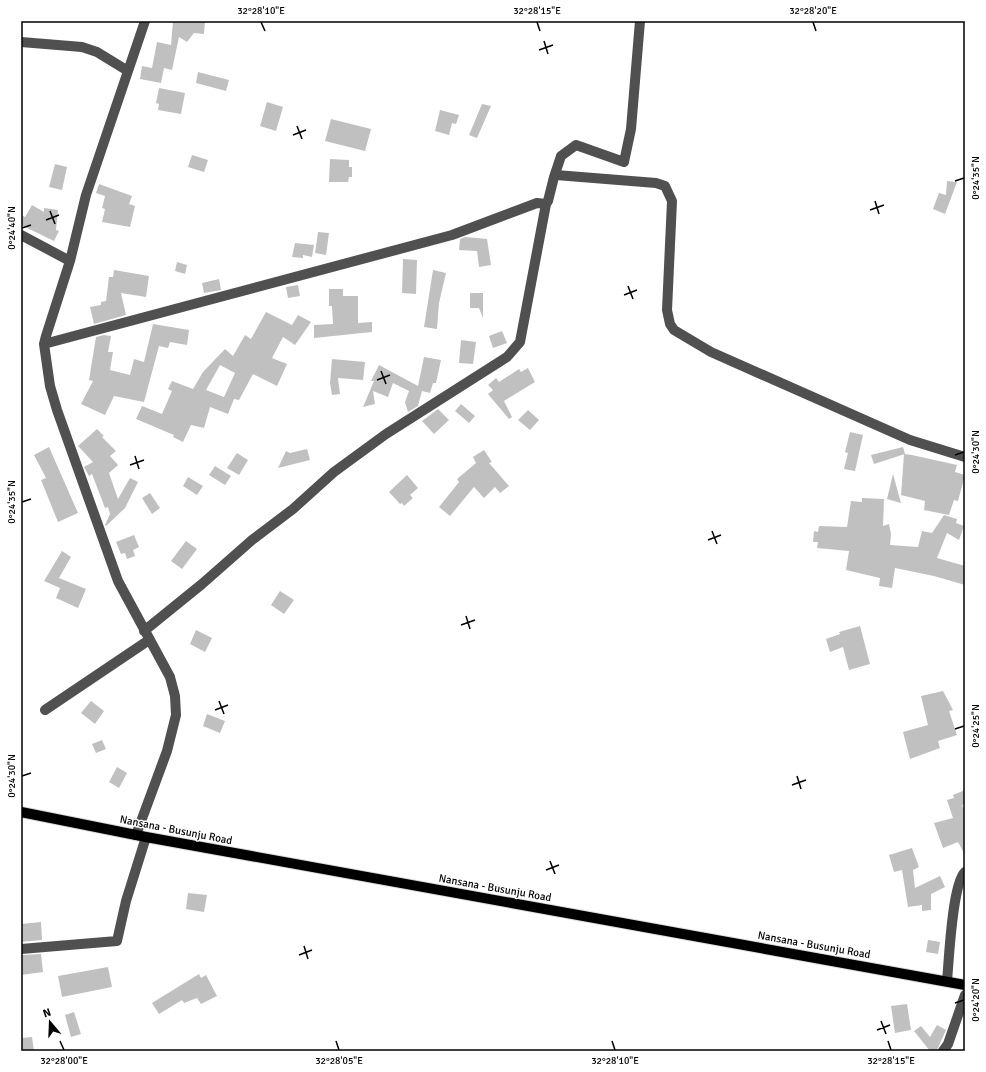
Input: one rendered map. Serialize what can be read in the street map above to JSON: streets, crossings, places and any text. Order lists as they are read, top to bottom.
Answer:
{
  "streets": {
    "main road": ["Nansana - Busunju Road"]
  },
  "north": "top",
  "coordinates": [
    "32°28'10\"E",
    "32°28'15\"E",
    "32°28'20\"E",
    "0°24'35\"N",
    "0°24'40\"N",
    "0°24'30\"N",
    "0°24'25\"N",
    "0°24'20\"N",
    "32°28'00\"E",
    "32°28'05\"E"
  ]
}
